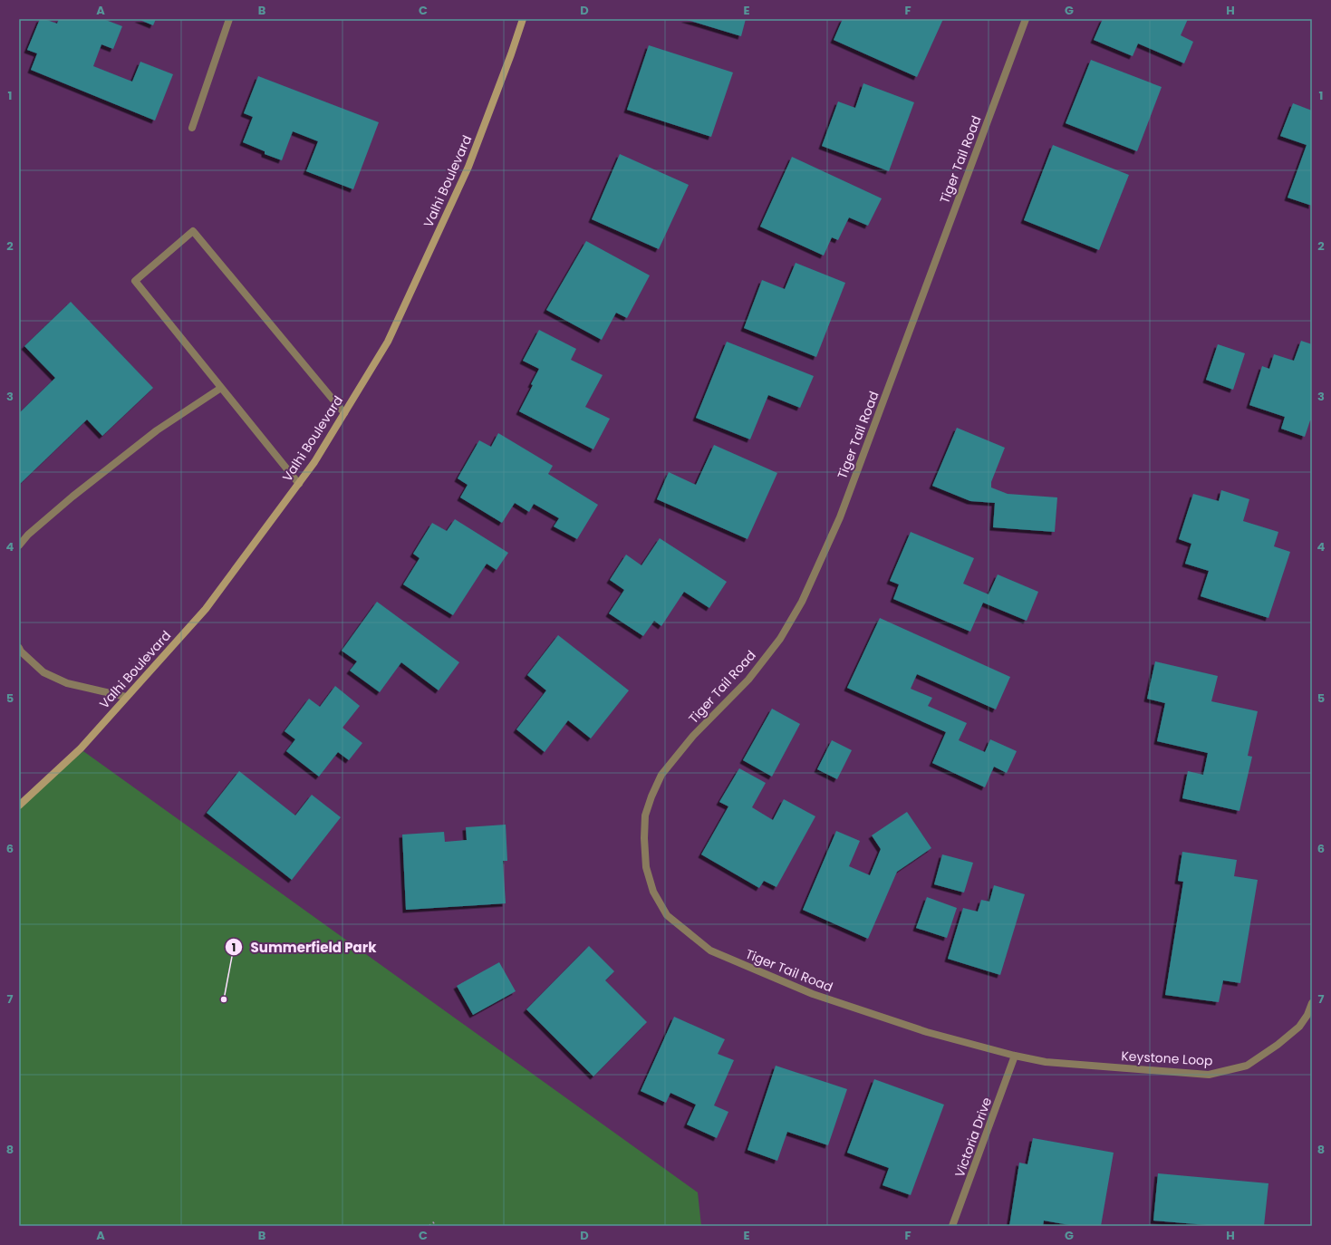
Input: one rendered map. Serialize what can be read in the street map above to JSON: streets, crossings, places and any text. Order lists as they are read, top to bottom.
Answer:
{
  "streets": {
    "street": [
      "Tiger Tail Road",
      "Valhi Boulevard",
      "Keystone Loop",
      "Victoria Drive"
    ]
  },
  "crossings": [
    ["Tiger Tail Road", "Keystone Loop"],
    ["Tiger Tail Road", "Victoria Drive"],
    ["Keystone Loop", "Victoria Drive"]
  ],
  "places": ["Summerfield Park"],
  "grid": {
    "columns": [
      "A",
      "B",
      "C",
      "D",
      "E",
      "F",
      "G",
      "H"
    ],
    "rows": [
      "1",
      "2",
      "3",
      "4",
      "5",
      "6",
      "7",
      "8"
    ]
  }
}
